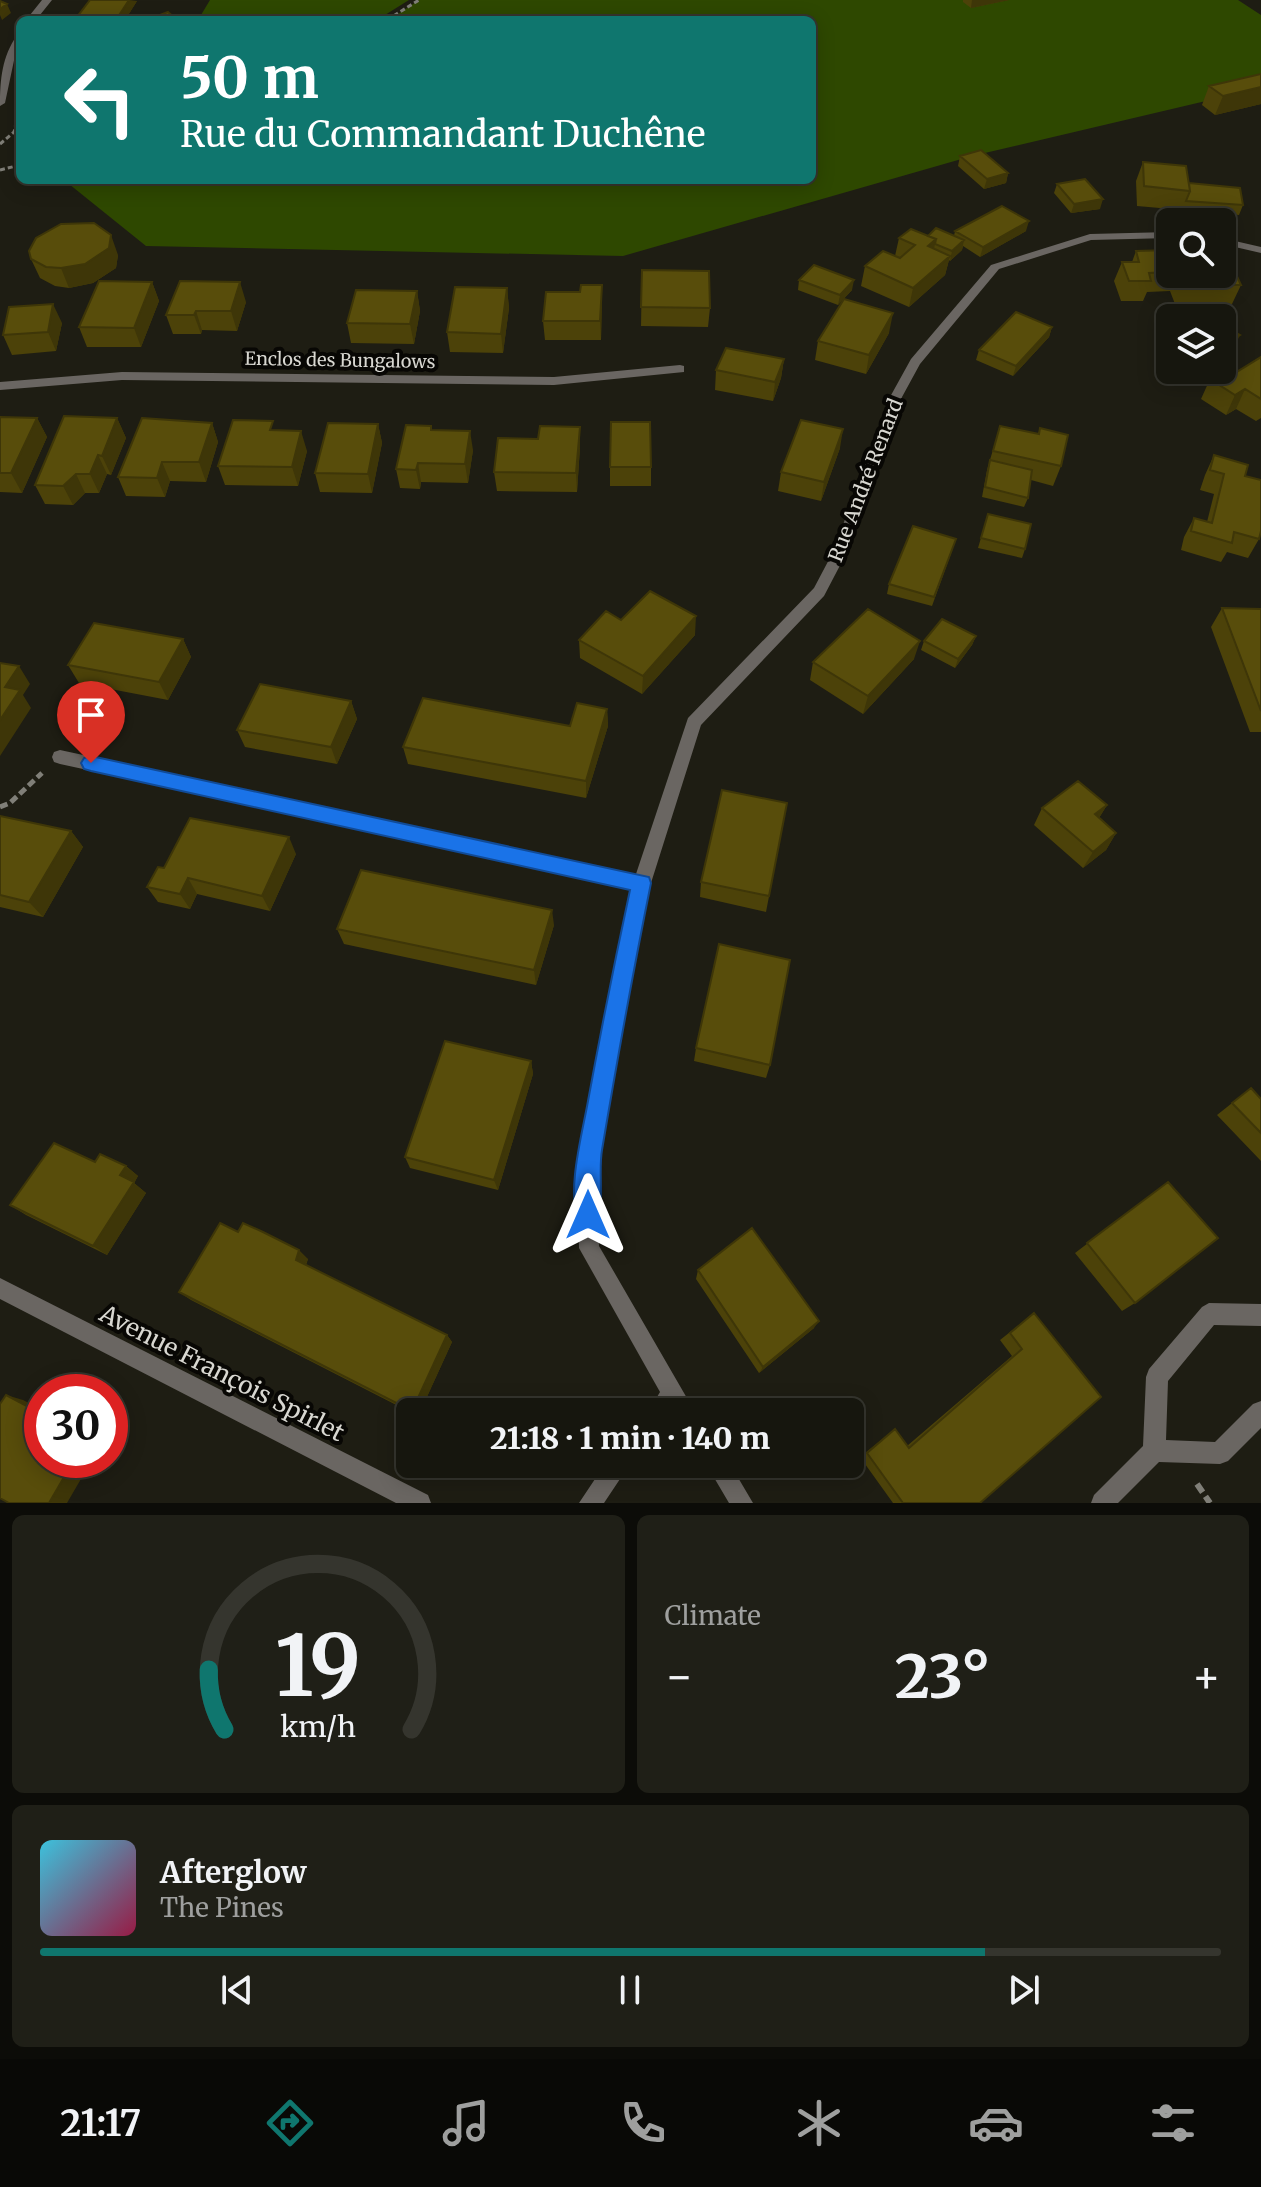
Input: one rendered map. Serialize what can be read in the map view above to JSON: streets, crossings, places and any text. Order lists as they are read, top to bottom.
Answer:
{
  "streets": {
    "street": ["Enclos des Bungalows", "Rue André Renard", "Avenue François Spirlet"]
  },
  "page": {
    "turn": ["50 m", "Rue du Commandant Duchêne"],
    "limit": "30",
    "trip": "21:18 · 1 min · 140 m",
    "tile": "Climate",
    "heat": ["−", "23°", "+"],
    "song": ["Afterglow", "The Pines"],
    "tabs": "21:17",
    "gauge": ["19", "km/h"]
  }
}
